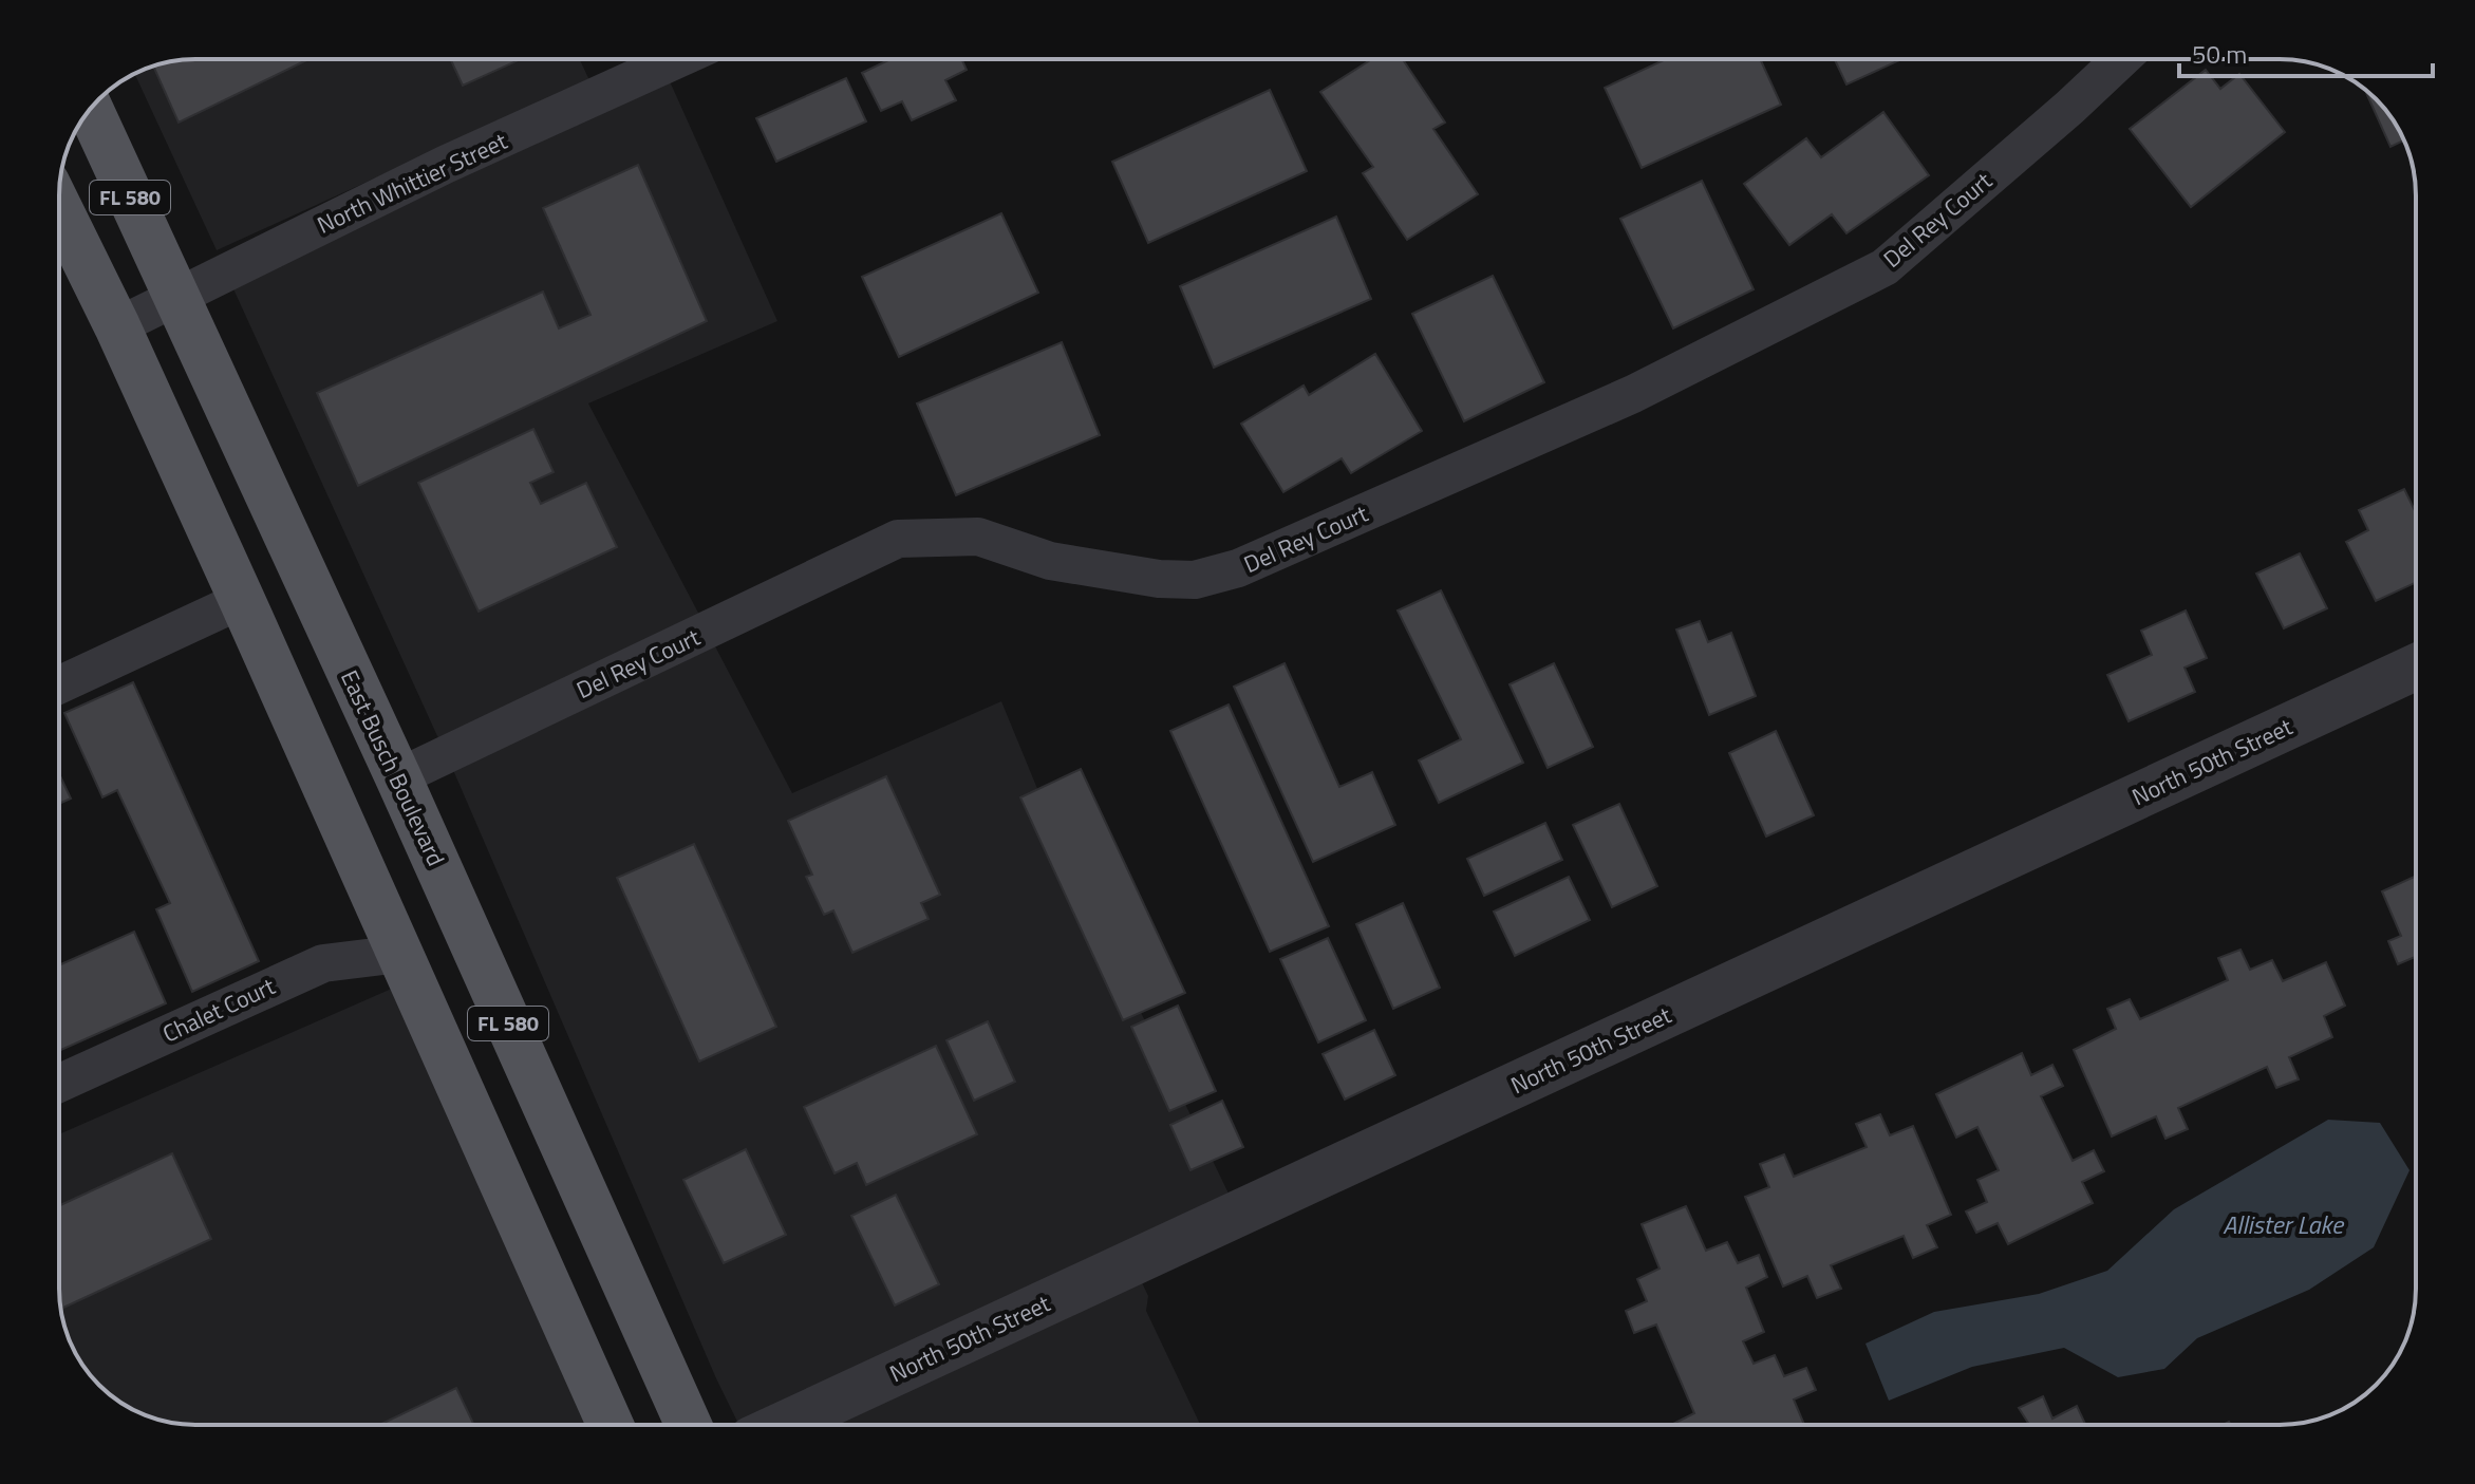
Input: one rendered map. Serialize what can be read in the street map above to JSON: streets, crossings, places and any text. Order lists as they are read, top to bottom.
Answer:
{
  "streets": {
    "main road": ["FL 580", "East Busch Boulevard"],
    "street": [
      "North Whittier Street",
      "Del Rey Court",
      "North 50th Street",
      "Chalet Court"
    ]
  },
  "crossings": [
    ["North Whittier Street", "FL 580"],
    ["North Whittier Street", "East Busch Boulevard"],
    ["FL 580", "Chalet Court"],
    ["Del Rey Court", "East Busch Boulevard"]
  ],
  "water": ["Allister Lake"],
  "scale_bar": "50 m"
}
